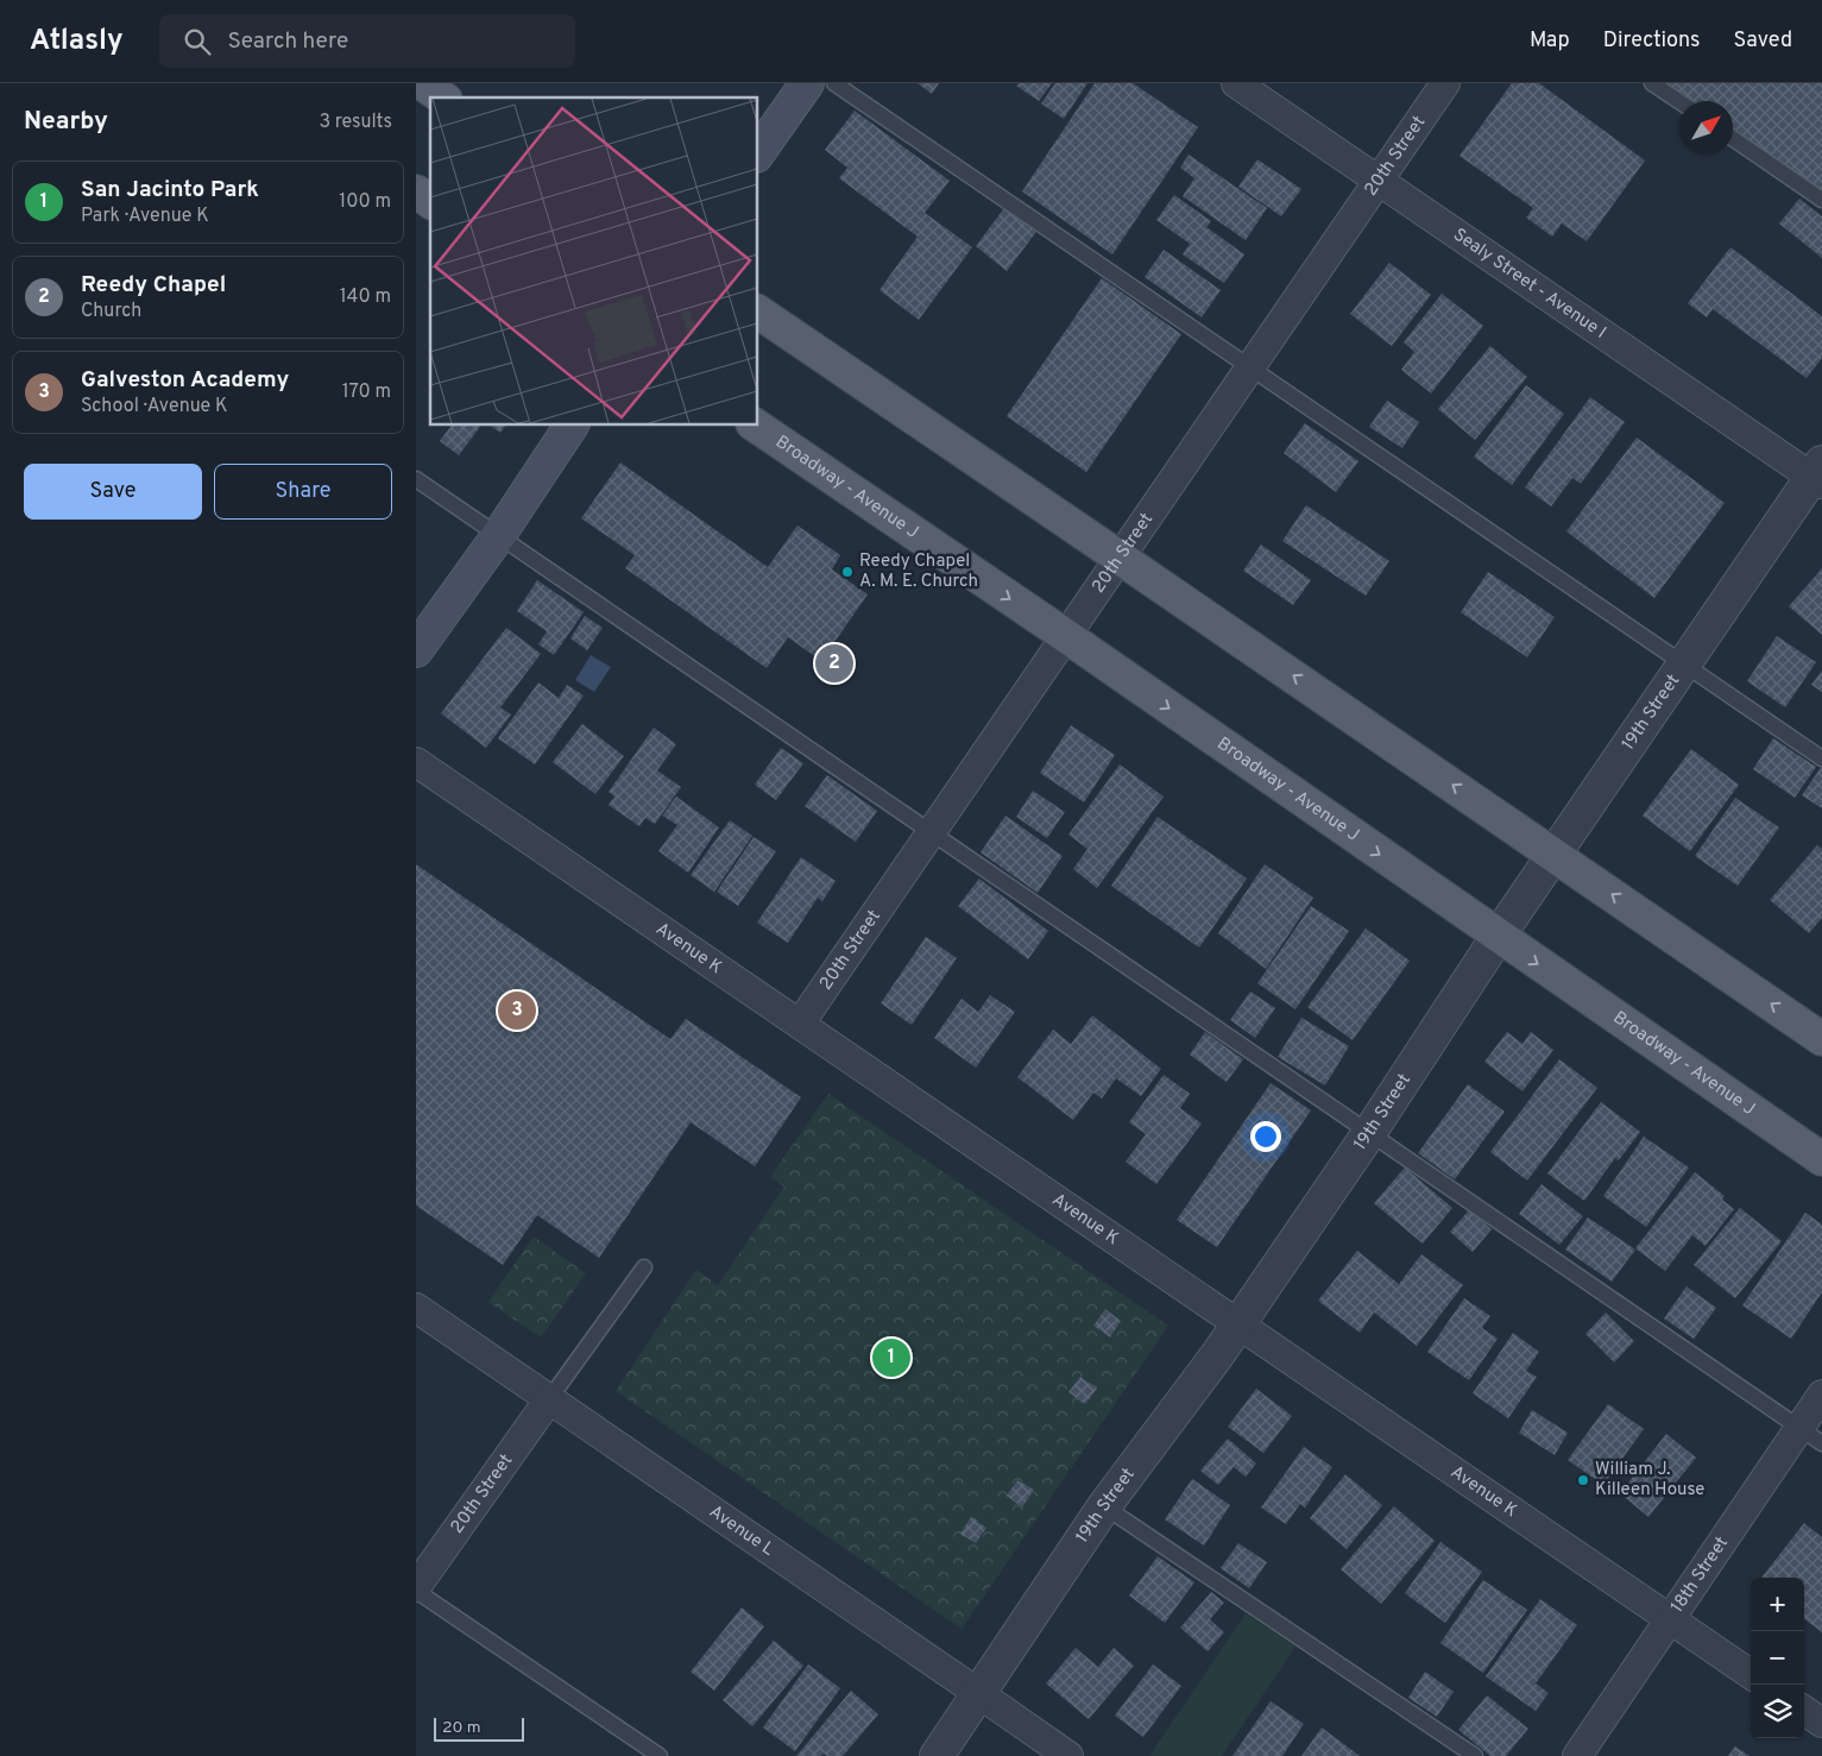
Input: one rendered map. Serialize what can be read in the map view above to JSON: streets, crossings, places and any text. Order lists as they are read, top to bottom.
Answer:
{
  "streets": {
    "main road": ["Broadway - Avenue J"],
    "street": [
      "20th Street",
      "Sealy Street - Avenue I",
      "19th Street",
      "Avenue K",
      "Avenue L",
      "18th Street"
    ]
  },
  "crossings": [
    ["20th Street", "Sealy Street - Avenue I"],
    ["20th Street", "Broadway - Avenue J"],
    ["20th Street", "Avenue K"],
    ["20th Street", "Avenue L"],
    ["Sealy Street - Avenue I", "19th Street"],
    ["Broadway - Avenue J", "19th Street"],
    ["19th Street", "Avenue K"],
    ["19th Street", "Avenue L"],
    ["Avenue K", "18th Street"]
  ],
  "places": ["Reedy Chapel A. M. E. Church", "William J. Killeen House"],
  "scale_bar": "20 m",
  "north": "top right",
  "page": {
    "header": "Atlasly",
    "search": "Search here",
    "nav": ["Map", "Directions", "Saved"],
    "heading": ["Nearby", "3 results"],
    "list": [
      {
        "mark": "1",
        "name": "San Jacinto Park",
        "note": "Park · Avenue K",
        "value": "100 m"
      },
      {
        "mark": "2",
        "name": "Reedy Chapel",
        "note": "Church",
        "value": "140 m"
      },
      {
        "mark": "3",
        "name": "Galveston Academy",
        "note": "School · Avenue K",
        "value": "170 m"
      }
    ],
    "buttons": ["Save", "Share"],
    "pins": ["2", "3", "1"],
    "map_buttons": ["+", "−"],
    "scale": "20 m"
  }
}
